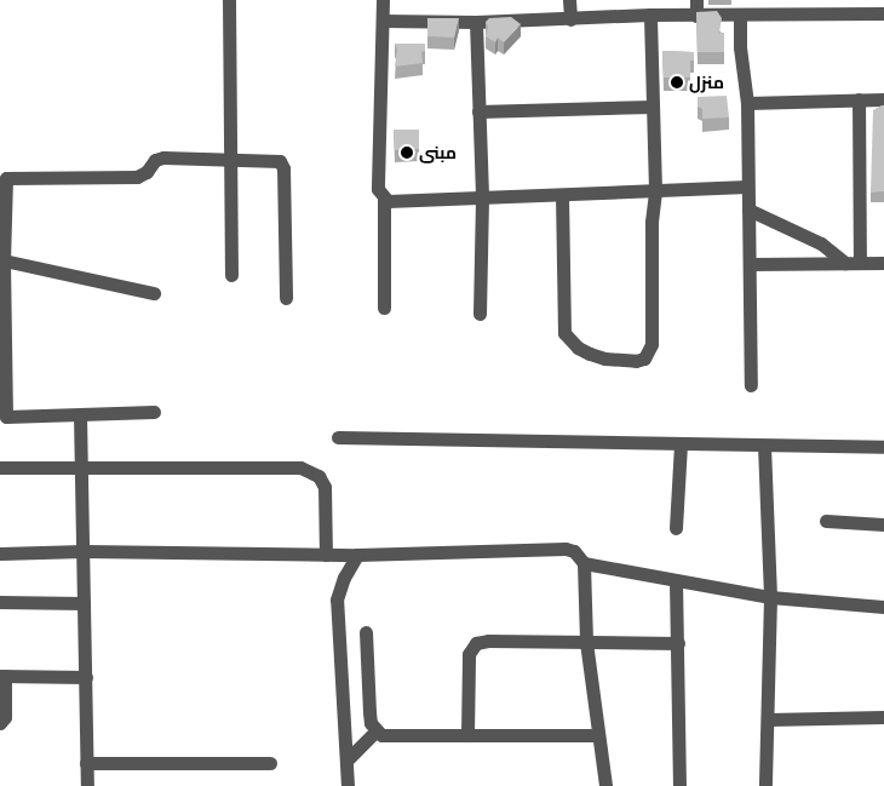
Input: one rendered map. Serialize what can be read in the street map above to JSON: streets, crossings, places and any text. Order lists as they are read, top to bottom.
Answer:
{
  "places": ["منزل", "مبنى"]
}
